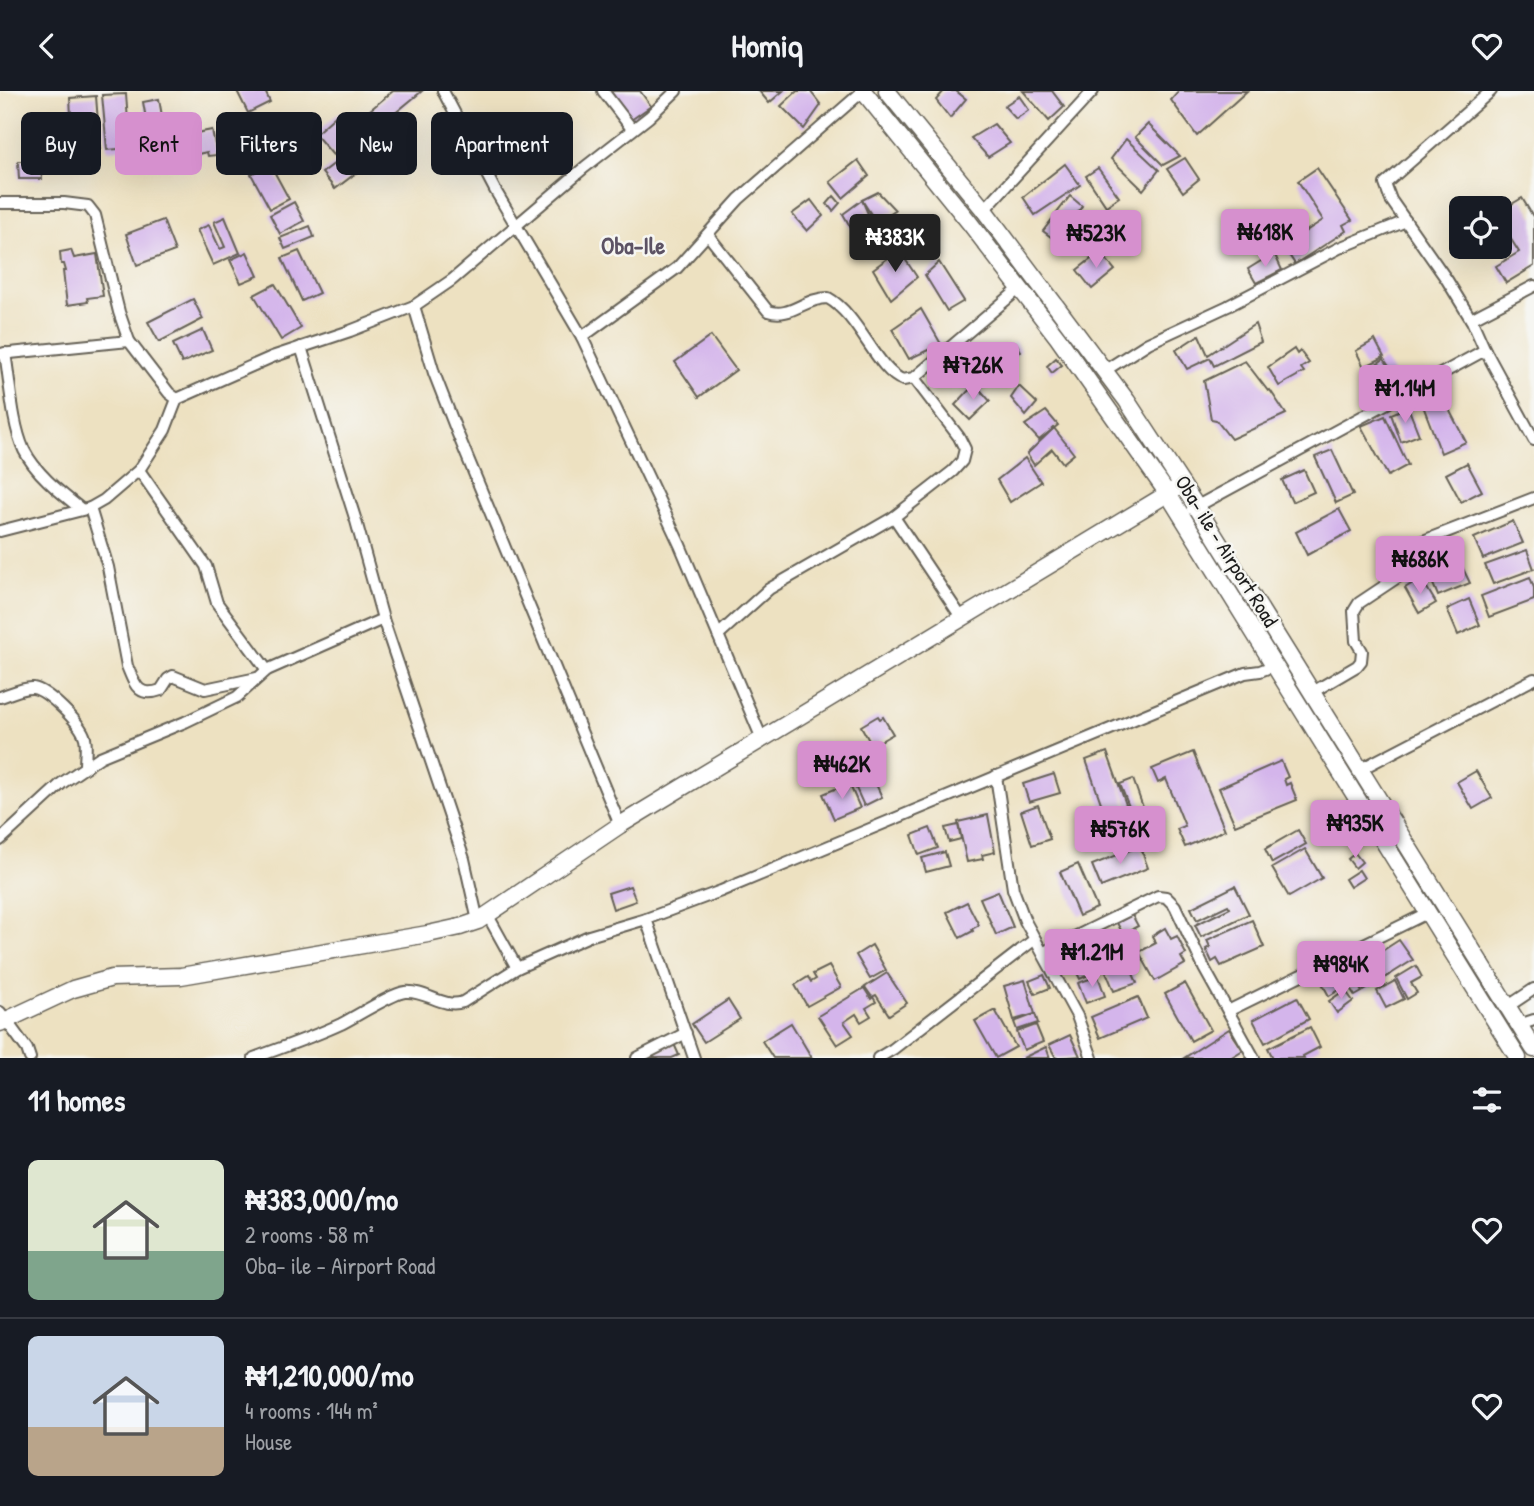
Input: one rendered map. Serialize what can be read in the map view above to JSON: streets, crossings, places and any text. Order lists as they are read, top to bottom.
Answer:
{
  "streets": {
    "main road": ["Oba- ile - Airport Road"]
  },
  "districts": ["Oba-Ile"],
  "page": {
    "header": "Homiq",
    "chip": [
      "Buy",
      "Rent",
      "Filters",
      "New",
      "Apartment"
    ],
    "price": [
      "₦618K",
      "₦523K",
      "₦383K",
      "₦726K",
      "₦1.14M",
      "₦686K",
      "₦462K",
      "₦935K",
      "₦576K",
      "₦1.21M",
      "₦984K"
    ],
    "heading": "11 homes",
    "list": [
      {
        "name": "₦383,000/mo",
        "note": "2 rooms · 58 m² · Oba- ile - Airport Road"
      },
      {
        "name": "₦1,210,000/mo",
        "note": "4 rooms · 144 m² · House"
      }
    ]
  }
}
